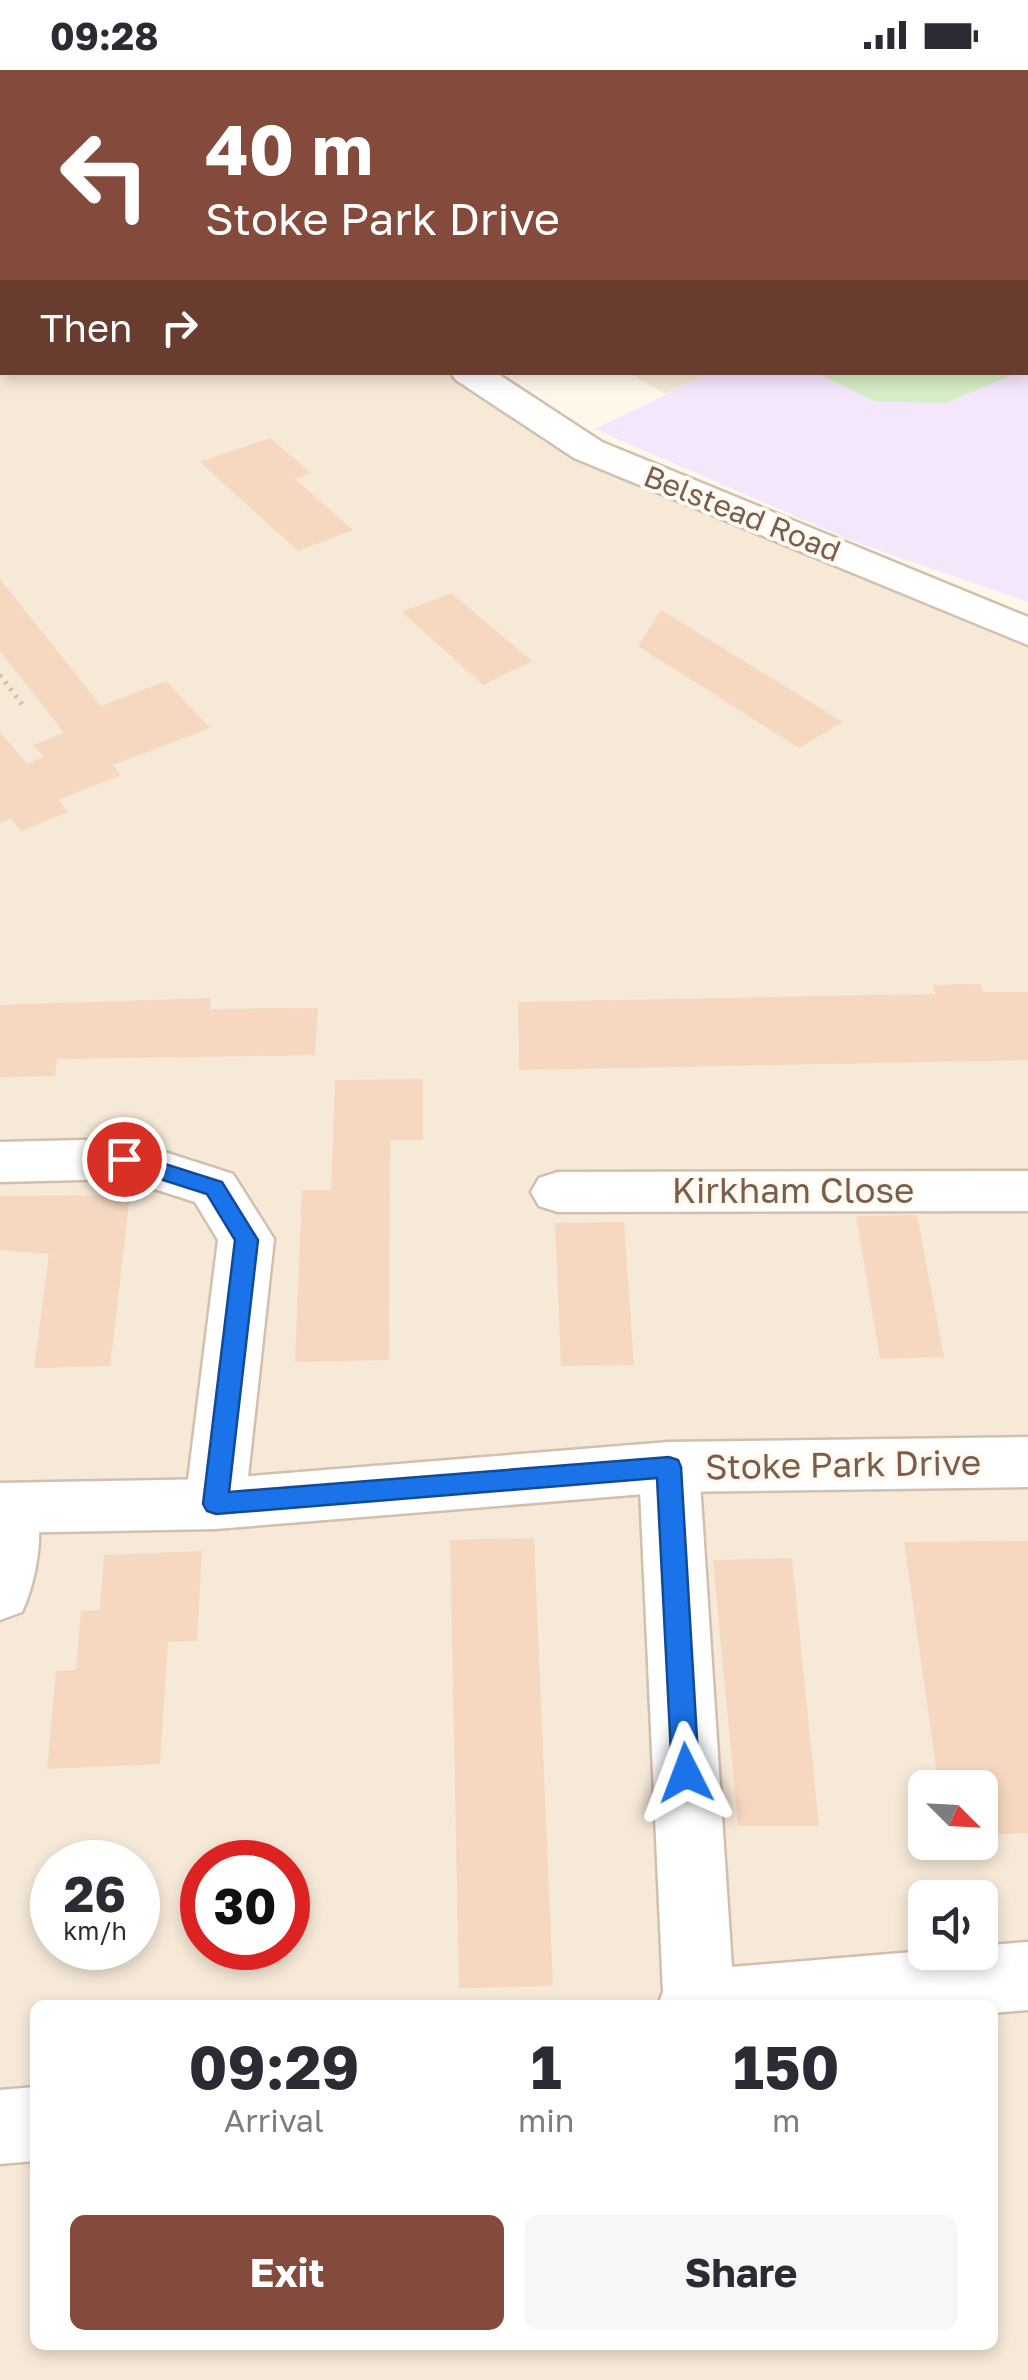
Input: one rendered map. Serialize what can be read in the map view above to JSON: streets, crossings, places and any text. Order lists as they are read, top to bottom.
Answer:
{
  "streets": {
    "street": ["Belstead Road", "Kirkham Close", "Stoke Park Drive"]
  },
  "north": "bottom right",
  "page": {
    "status": "09:28",
    "turn": ["40 m", "Stoke Park Drive"],
    "then": "Then",
    "speed": "26 km/h",
    "limit": "30",
    "eta": [
      "09:29",
      "Arrival",
      "1",
      "min",
      "150",
      "m"
    ],
    "buttons": ["Exit", "Share"]
  }
}
